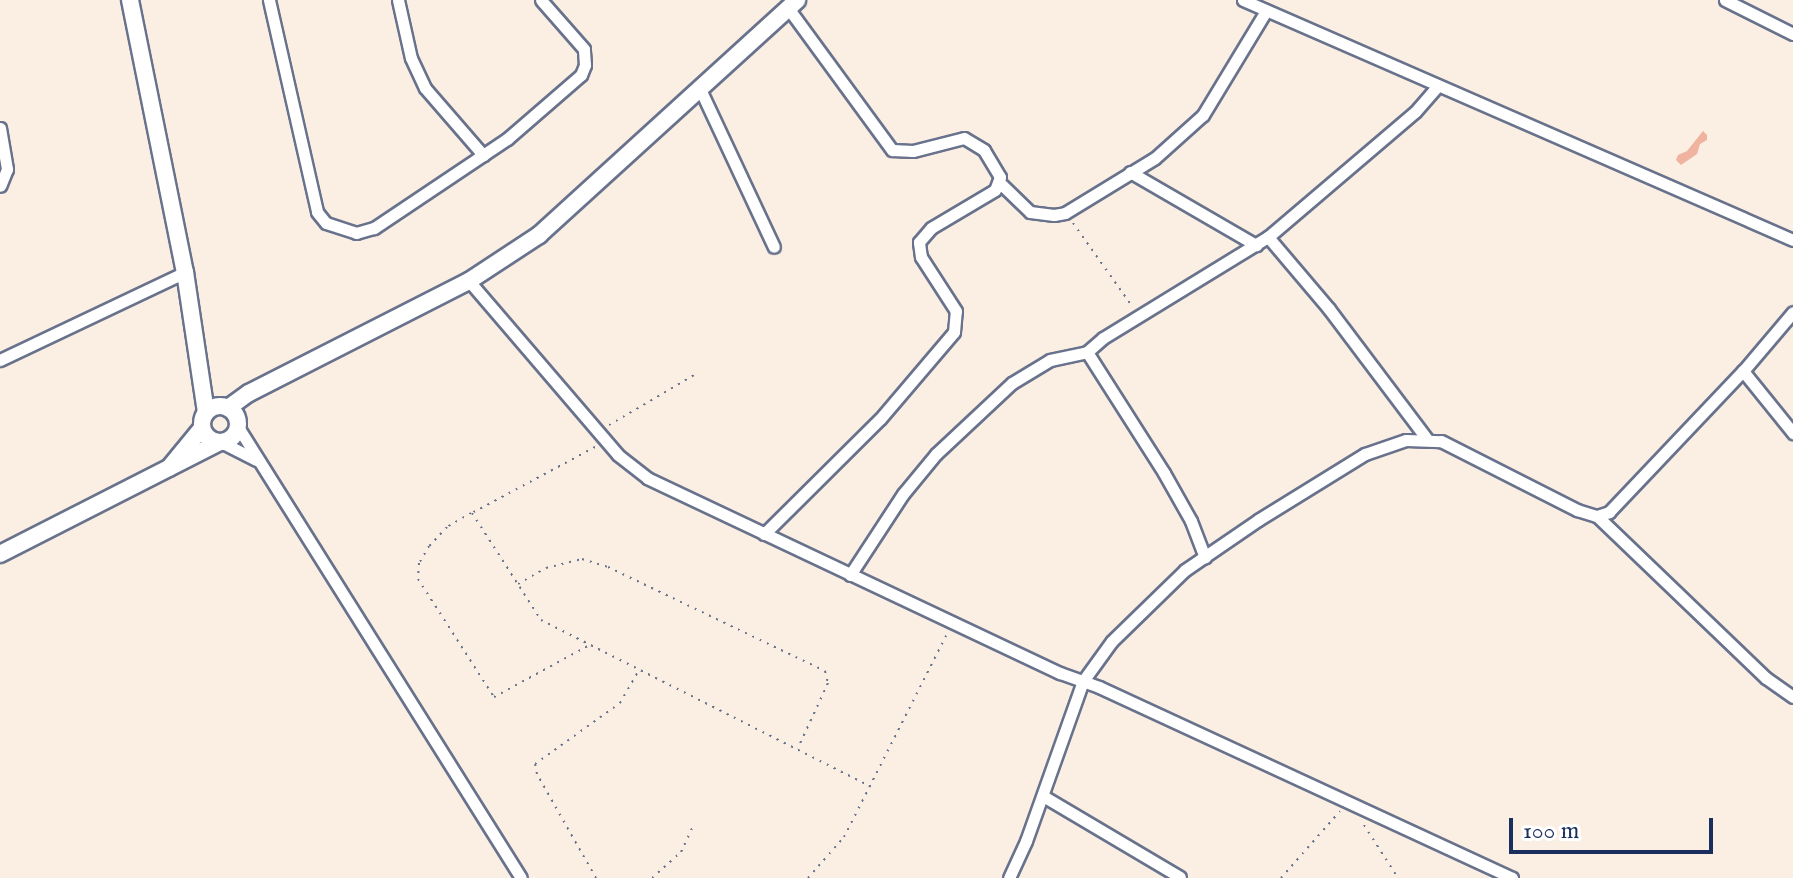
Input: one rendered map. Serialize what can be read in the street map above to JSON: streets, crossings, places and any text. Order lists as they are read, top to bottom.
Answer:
{
  "scale_bar": "100 m"
}
